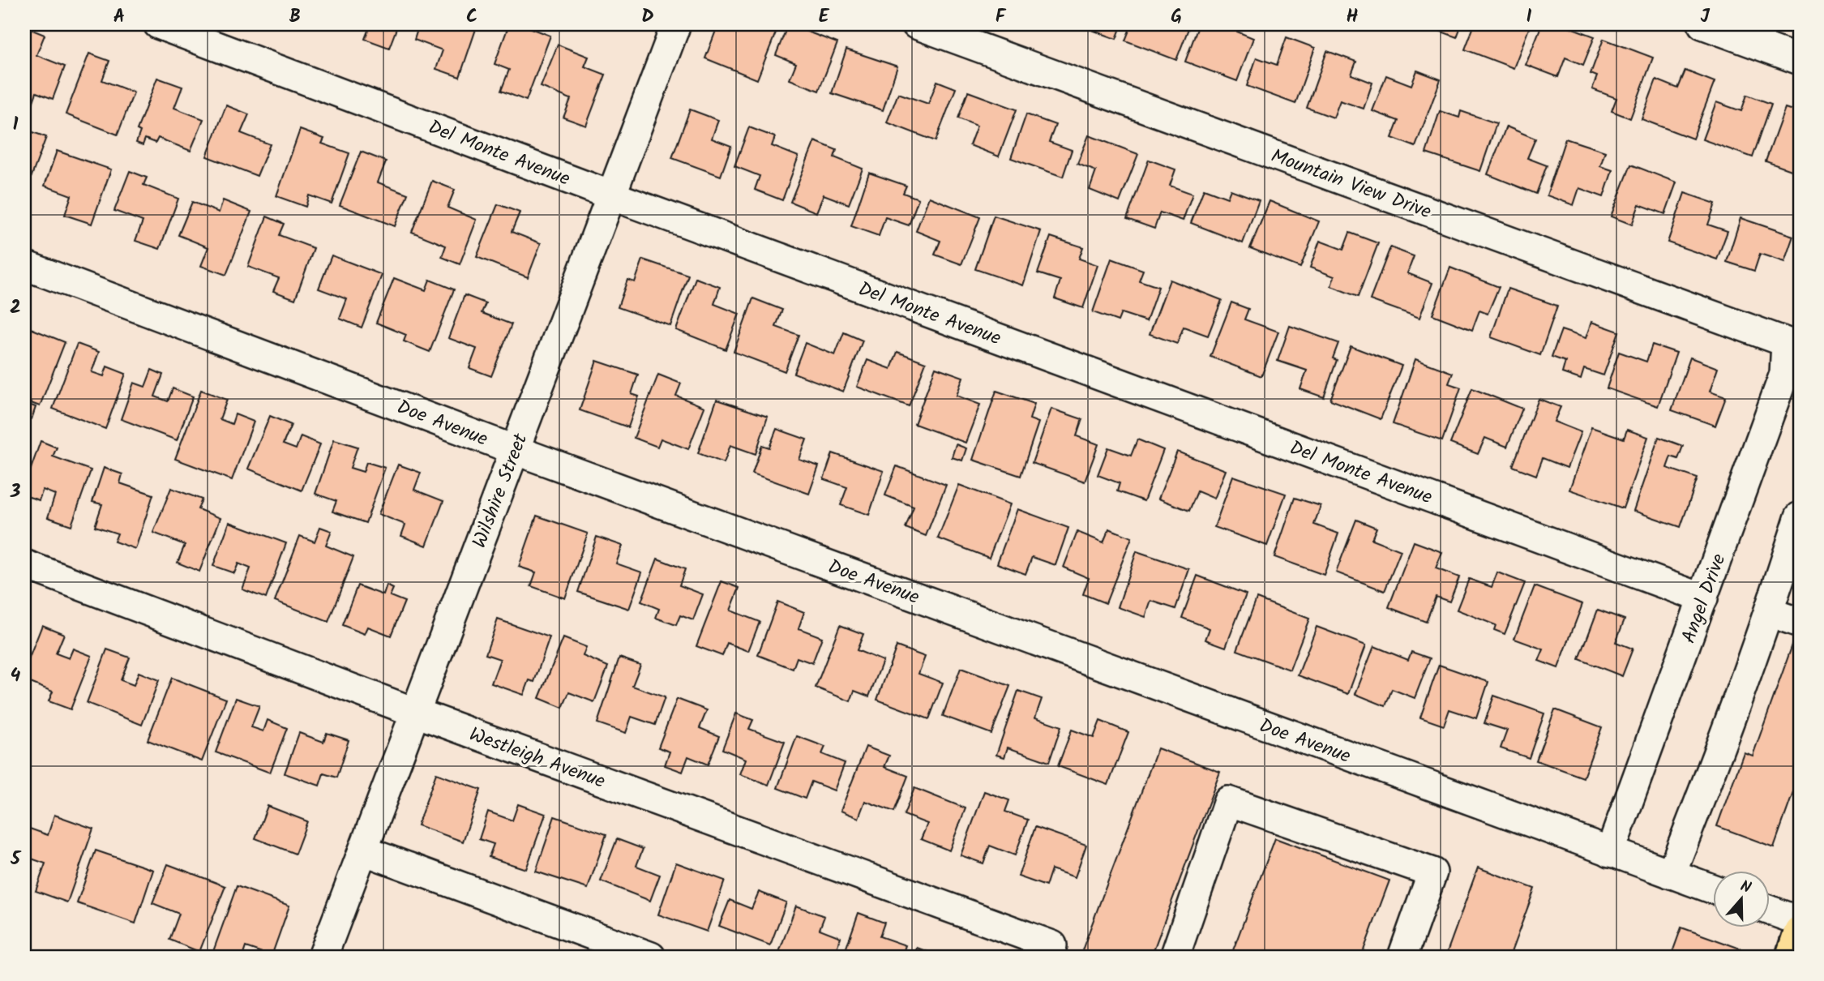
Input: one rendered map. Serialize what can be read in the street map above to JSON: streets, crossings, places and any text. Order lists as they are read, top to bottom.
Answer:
{
  "streets": {
    "street": [
      "Del Monte Avenue",
      "Mountain View Drive",
      "Doe Avenue",
      "Wilshire Street",
      "Angel Drive",
      "Westleigh Avenue"
    ]
  },
  "crossings": [
    ["Del Monte Avenue", "Wilshire Street"],
    ["Del Monte Avenue", "Angel Drive"],
    ["Mountain View Drive", "Angel Drive"],
    ["Doe Avenue", "Wilshire Street"],
    ["Doe Avenue", "Angel Drive"],
    ["Wilshire Street", "Westleigh Avenue"]
  ],
  "north": "top",
  "grid": {
    "columns": [
      "A",
      "B",
      "C",
      "D",
      "E",
      "F",
      "G",
      "H",
      "I",
      "J"
    ],
    "rows": [
      "1",
      "2",
      "3",
      "4",
      "5"
    ]
  }
}
